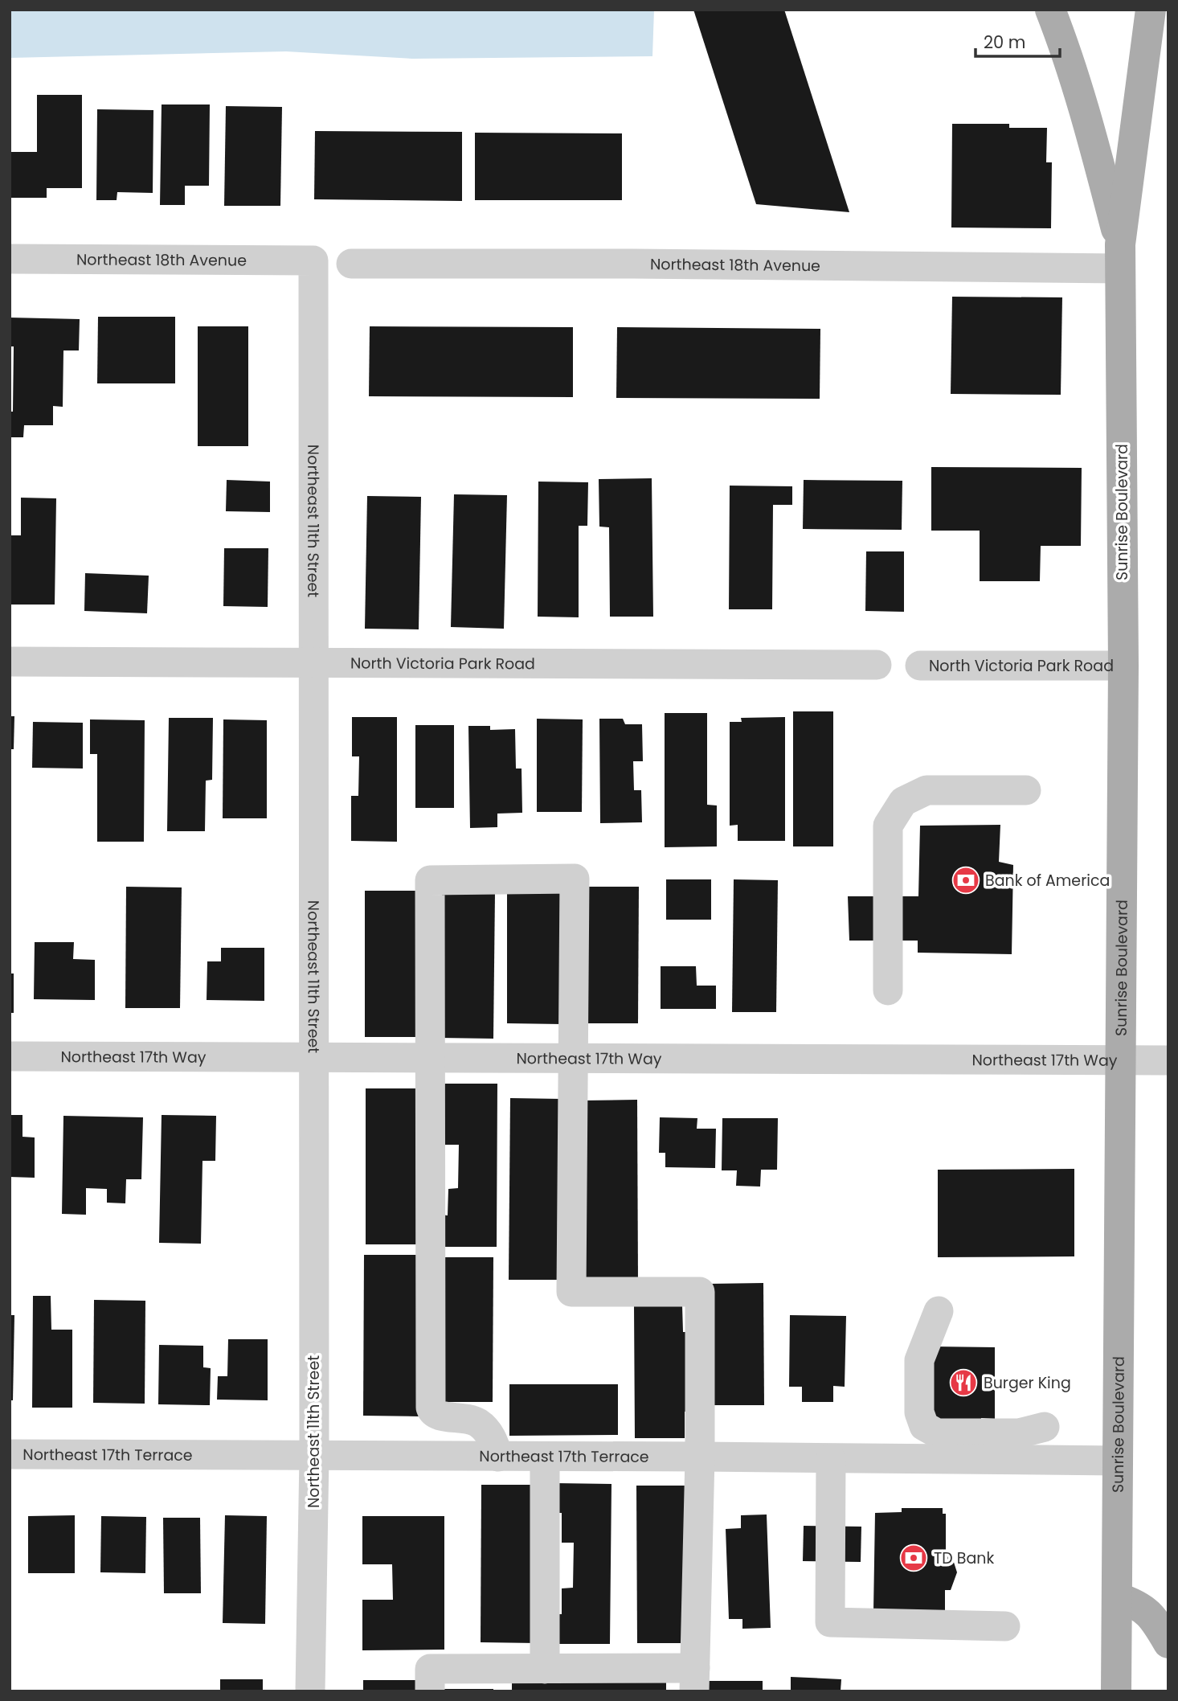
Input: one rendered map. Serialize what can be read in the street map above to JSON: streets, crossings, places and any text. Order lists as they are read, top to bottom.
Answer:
{
  "streets": {
    "main road": ["Sunrise Boulevard"],
    "street": [
      "Northeast 18th Avenue",
      "Northeast 11th Street",
      "North Victoria Park Road",
      "Northeast 17th Way",
      "Northeast 17th Terrace"
    ]
  },
  "crossings": [
    ["Northeast 18th Avenue", "Sunrise Boulevard"],
    ["Northeast 18th Avenue", "Northeast 11th Street"],
    ["Sunrise Boulevard", "North Victoria Park Road"],
    ["Sunrise Boulevard", "Northeast 17th Way"],
    ["Sunrise Boulevard", "Northeast 17th Terrace"],
    ["Northeast 11th Street", "North Victoria Park Road"],
    ["Northeast 11th Street", "Northeast 17th Way"],
    ["Northeast 11th Street", "Northeast 17th Terrace"]
  ],
  "places": {
    "bank": ["Bank of America", "TD Bank"],
    "restaurant": ["Burger King"]
  },
  "scale_bar": "20 m"
}
